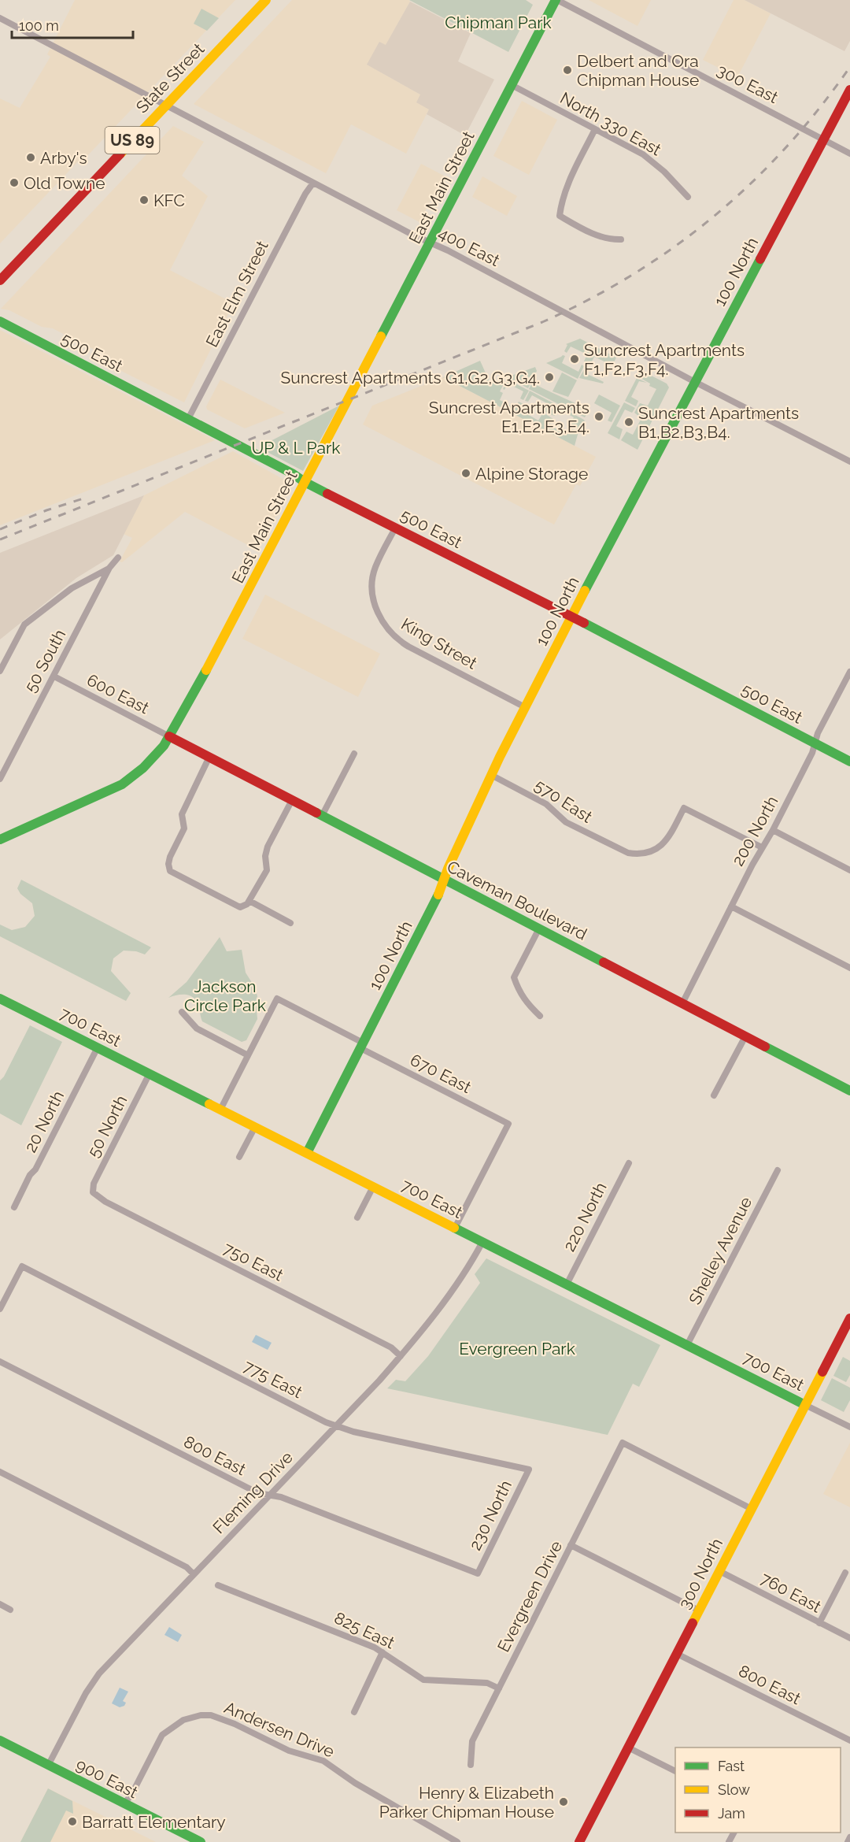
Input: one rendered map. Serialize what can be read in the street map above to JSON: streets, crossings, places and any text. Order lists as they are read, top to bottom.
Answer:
{
  "streets": {
    "street": [
      "State Street",
      "300 East",
      "North 330 East",
      "US 89",
      "East Main Street",
      "400 East",
      "100 North",
      "East Elm Street",
      "500 East",
      "King Street",
      "50 South",
      "600 East",
      "570 East",
      "200 North",
      "Caveman Boulevard",
      "700 East",
      "670 East",
      "20 North",
      "50 North",
      "220 North",
      "Shelley Avenue",
      "750 East",
      "775 East",
      "800 East",
      "Fleming Drive",
      "230 North",
      "300 North",
      "760 East",
      "Evergreen Drive",
      "825 East",
      "Andersen Drive",
      "900 East"
    ]
  },
  "crossings": [
    ["State Street", "400 East"],
    ["300 East", "East Main Street"],
    ["300 East", "100 North"],
    ["North 330 East", "East Main Street"],
    ["East Main Street", "400 East"],
    ["East Main Street", "500 East"],
    ["East Main Street", "600 East"],
    ["East Main Street", "Caveman Boulevard"],
    ["400 East", "100 North"],
    ["400 East", "East Elm Street"],
    ["100 North", "500 East"],
    ["100 North", "King Street"],
    ["100 North", "570 East"],
    ["100 North", "Caveman Boulevard"],
    ["100 North", "700 East"],
    ["100 North", "670 East"],
    ["East Elm Street", "500 East"],
    ["500 East", "King Street"],
    ["500 East", "200 North"],
    ["50 South", "600 East"],
    ["600 East", "Caveman Boulevard"],
    ["570 East", "200 North"],
    ["200 North", "Caveman Boulevard"],
    ["700 East", "670 East"],
    ["700 East", "20 North"],
    ["700 East", "50 North"],
    ["700 East", "220 North"],
    ["700 East", "Shelley Avenue"],
    ["700 East", "Fleming Drive"],
    ["700 East", "300 North"],
    ["50 North", "750 East"],
    ["750 East", "Fleming Drive"],
    ["775 East", "Fleming Drive"],
    ["775 East", "230 North"],
    ["800 East", "Fleming Drive"],
    ["800 East", "230 North"],
    ["800 East", "300 North"],
    ["Fleming Drive", "900 East"],
    ["300 North", "760 East"],
    ["300 North", "Evergreen Drive"],
    ["Evergreen Drive", "825 East"],
    ["Andersen Drive", "900 East"]
  ],
  "parks": [
    "Chipman Park",
    "UP & L Park",
    "Jackson Circle Park",
    "Evergreen Park"
  ],
  "places": [
    "Delbert and Ora Chipman House",
    "Arby's",
    "Old Towne",
    "KFC",
    "Suncrest Apartments F1,F2,F3,F4.",
    "Suncrest Apartments G1,G2,G3,G4.",
    "Suncrest Apartments E1,E2,E3,E4.",
    "Suncrest Apartments B1,B2,B3,B4.",
    "Alpine Storage",
    "Henry & Elizabeth Parker Chipman House",
    "Barratt Elementary"
  ],
  "legend": ["Fast", "Slow", "Jam"],
  "scale_bar": "100 m"
}
